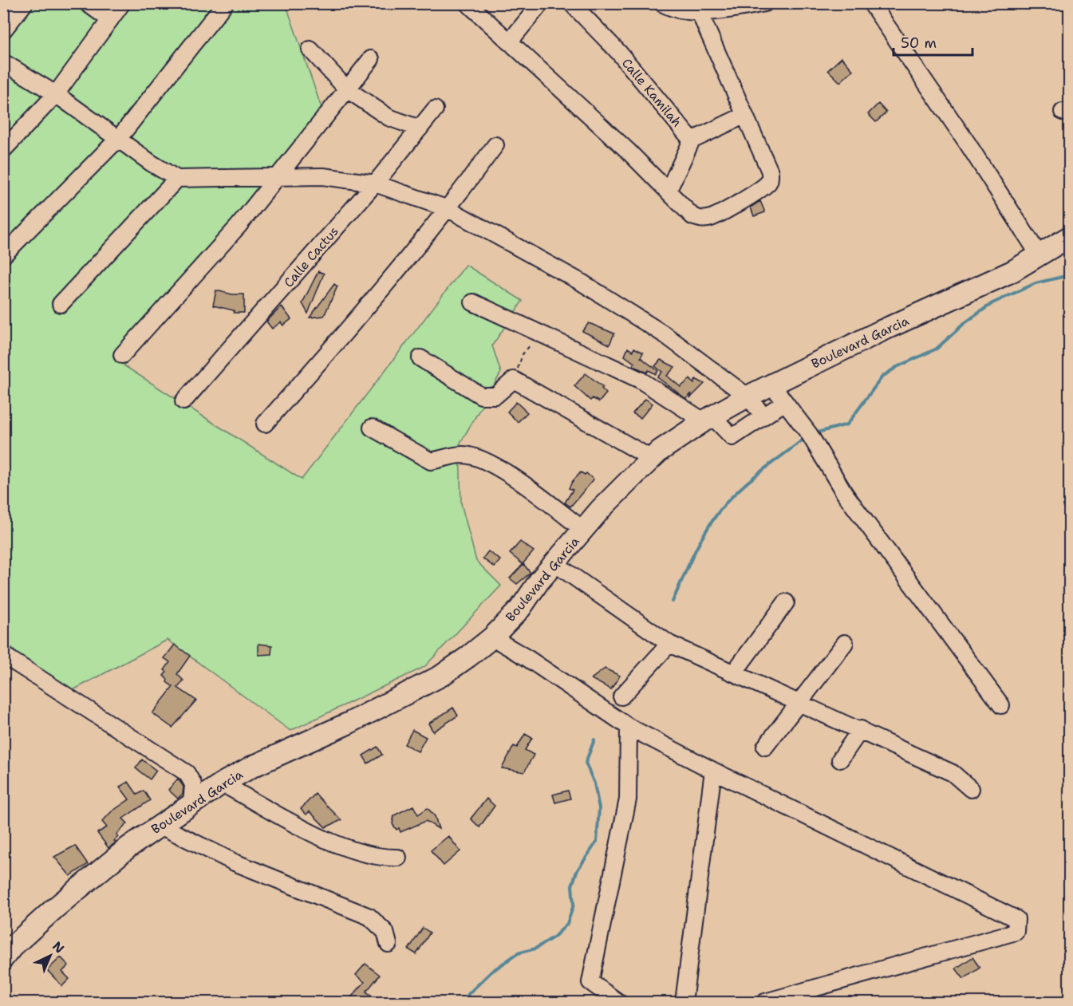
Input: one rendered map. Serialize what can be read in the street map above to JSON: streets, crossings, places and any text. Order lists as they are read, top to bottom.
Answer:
{
  "streets": {
    "main road": ["Boulevard Garcia"],
    "street": ["Calle Kamilah", "Calle Cactus"]
  },
  "scale_bar": "50 m",
  "north": "top right"
}
